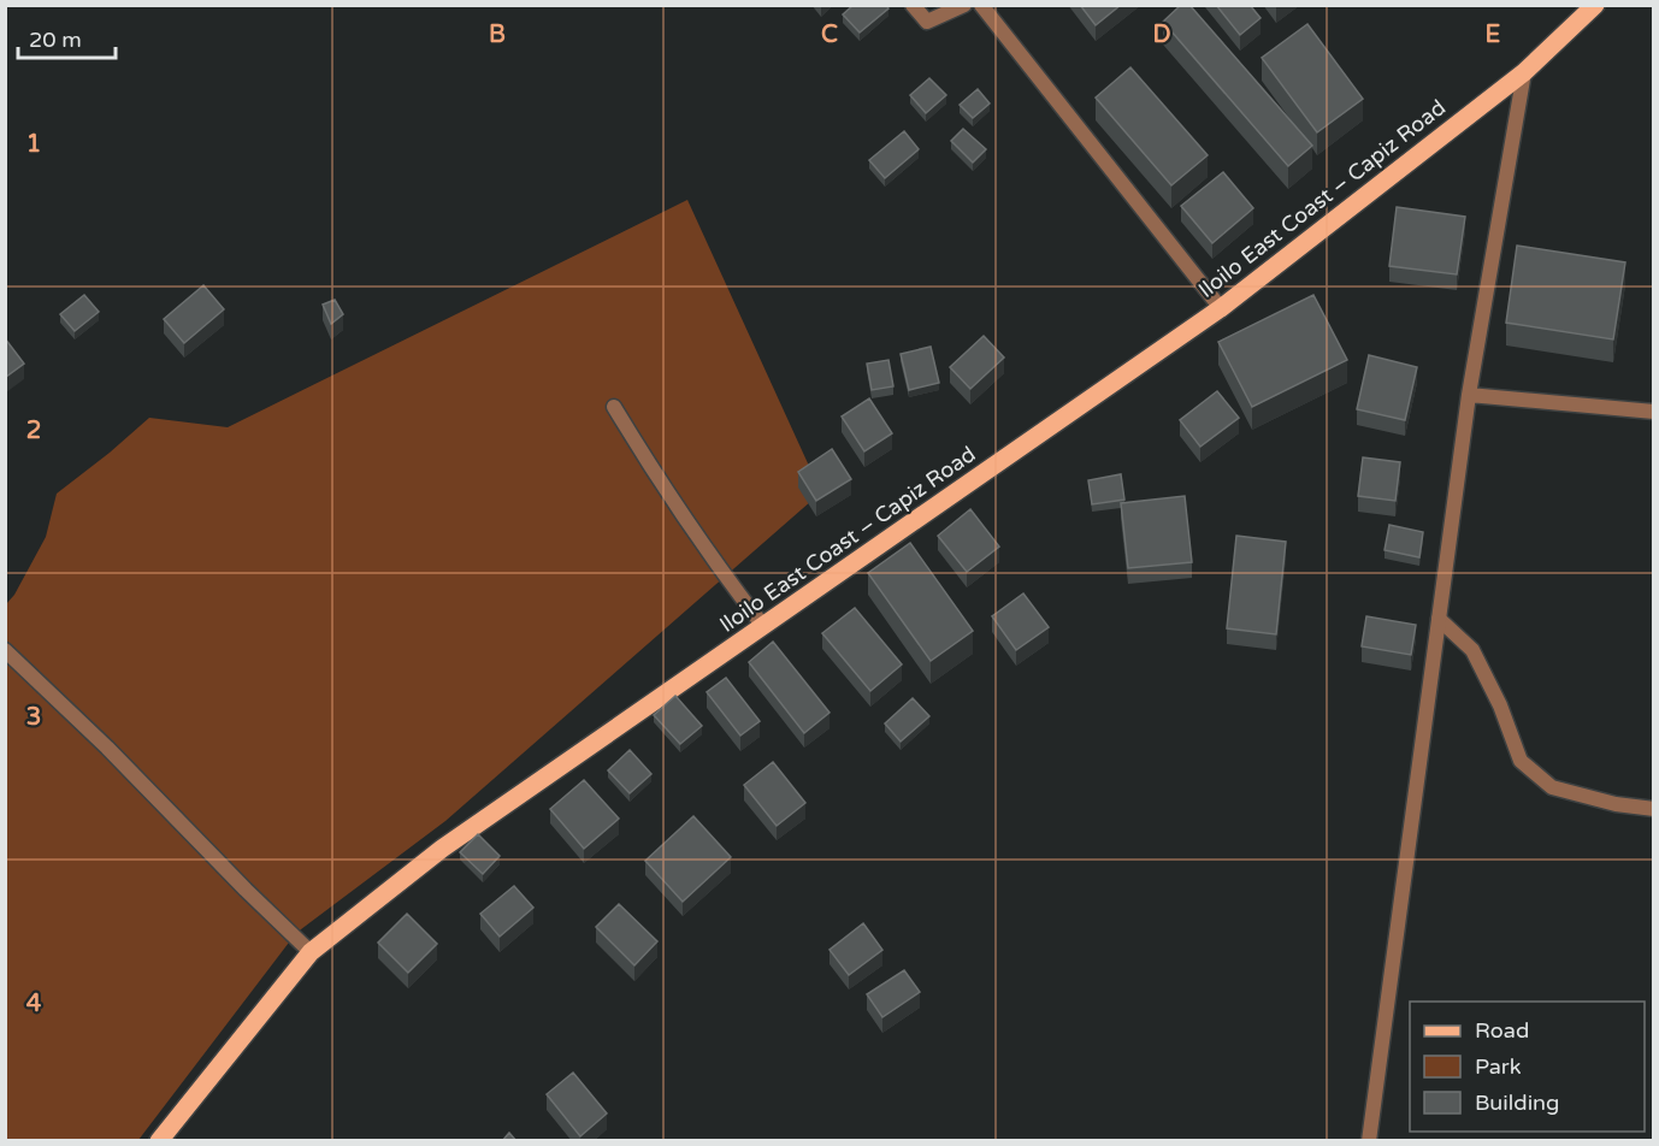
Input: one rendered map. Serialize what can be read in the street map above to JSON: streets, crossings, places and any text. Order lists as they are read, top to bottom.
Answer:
{
  "streets": {
    "main road": ["Iloilo East Coast – Capiz Road"]
  },
  "legend": ["Road", "Park", "Building"],
  "scale_bar": "20 m",
  "grid": {
    "columns": [
      "B",
      "C",
      "D",
      "E"
    ],
    "rows": [
      "1",
      "2",
      "3",
      "4"
    ]
  }
}
